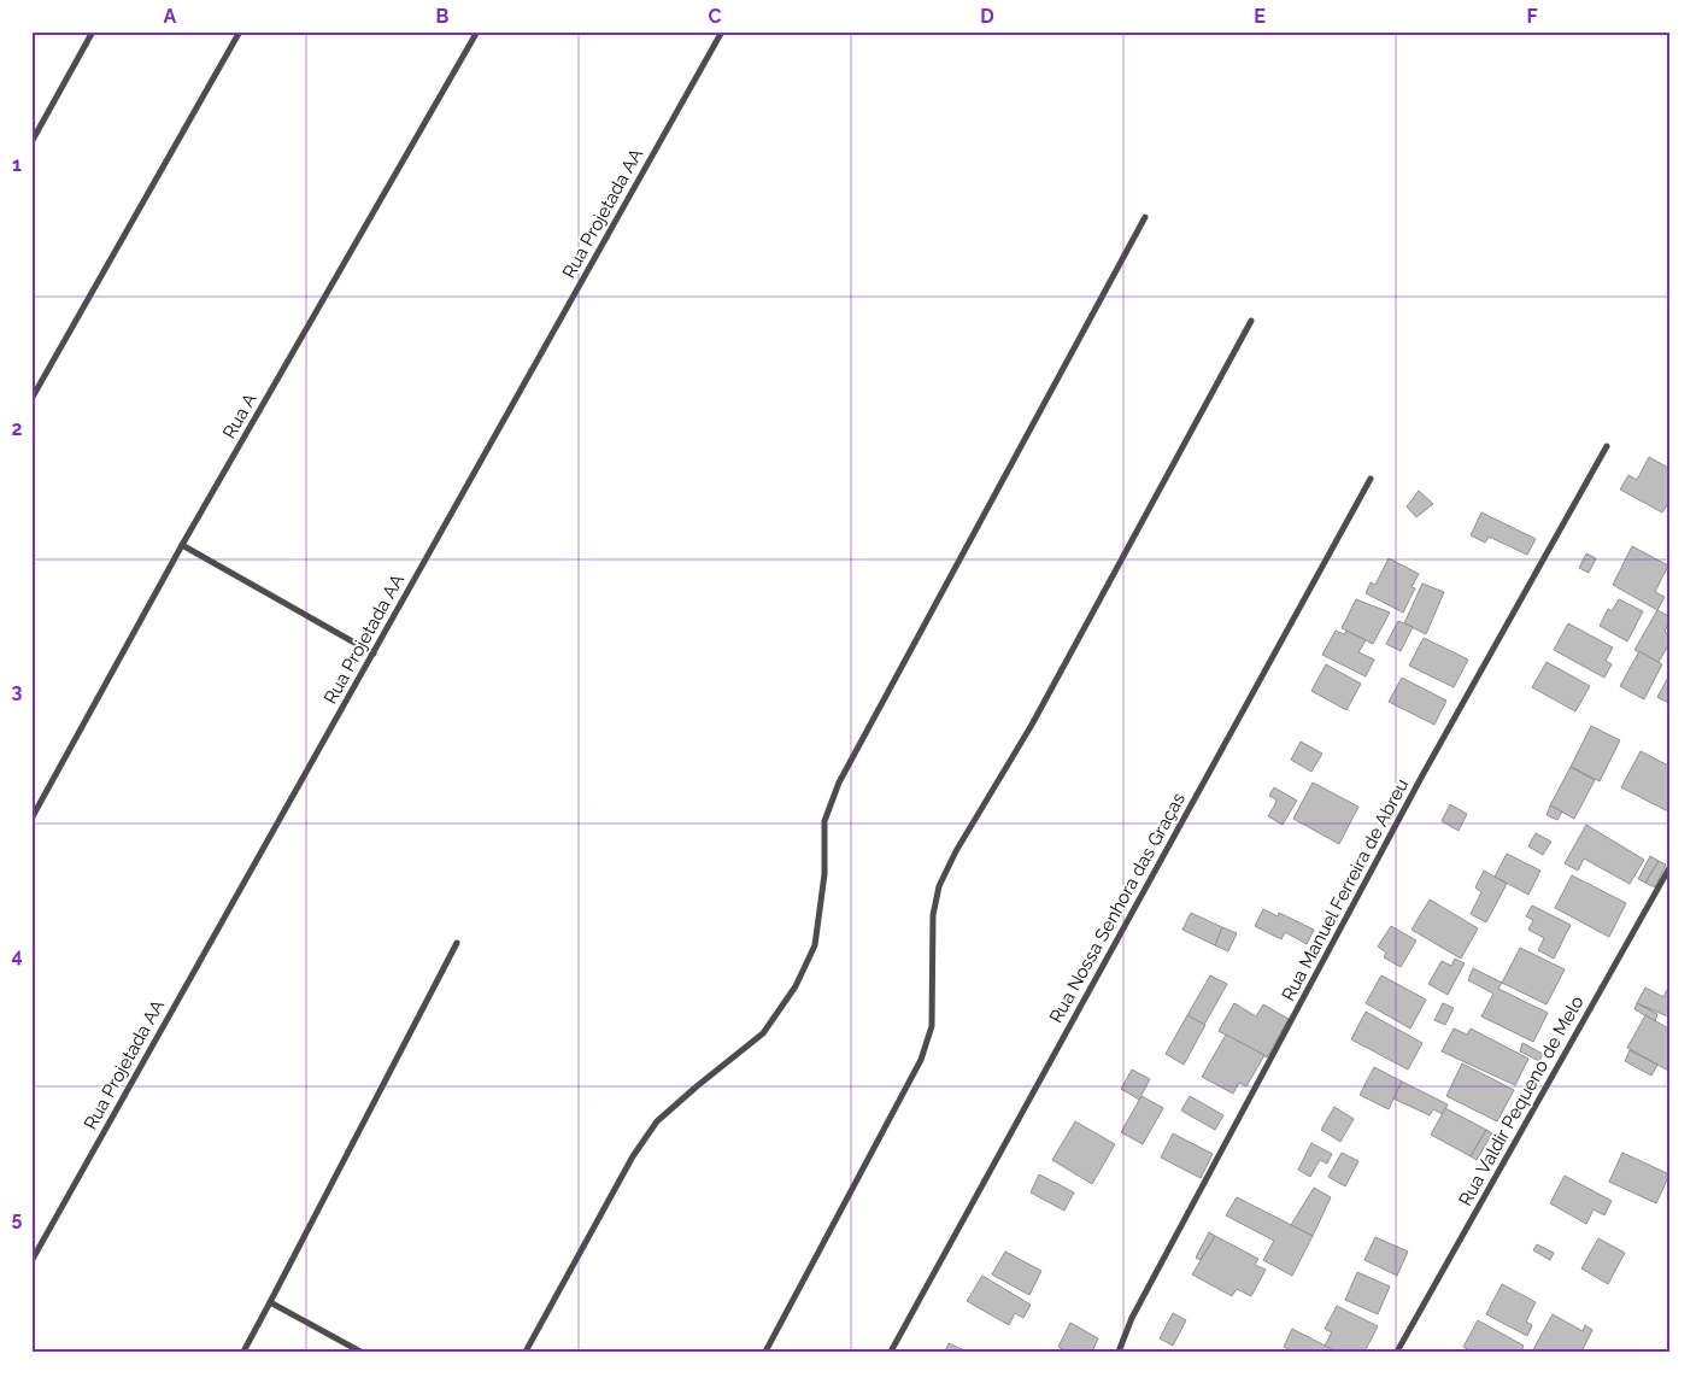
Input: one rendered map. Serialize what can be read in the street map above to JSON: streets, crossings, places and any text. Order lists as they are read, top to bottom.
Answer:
{
  "streets": {
    "street": [
      "Rua Projetada AA",
      "Rua A",
      "Rua Manuel Ferreira de Abreu",
      "Rua Nossa Senhora das Graças",
      "Rua Valdir Pequeno de Melo"
    ]
  },
  "grid": {
    "columns": [
      "A",
      "B",
      "C",
      "D",
      "E",
      "F"
    ],
    "rows": [
      "1",
      "2",
      "3",
      "4",
      "5"
    ]
  }
}
